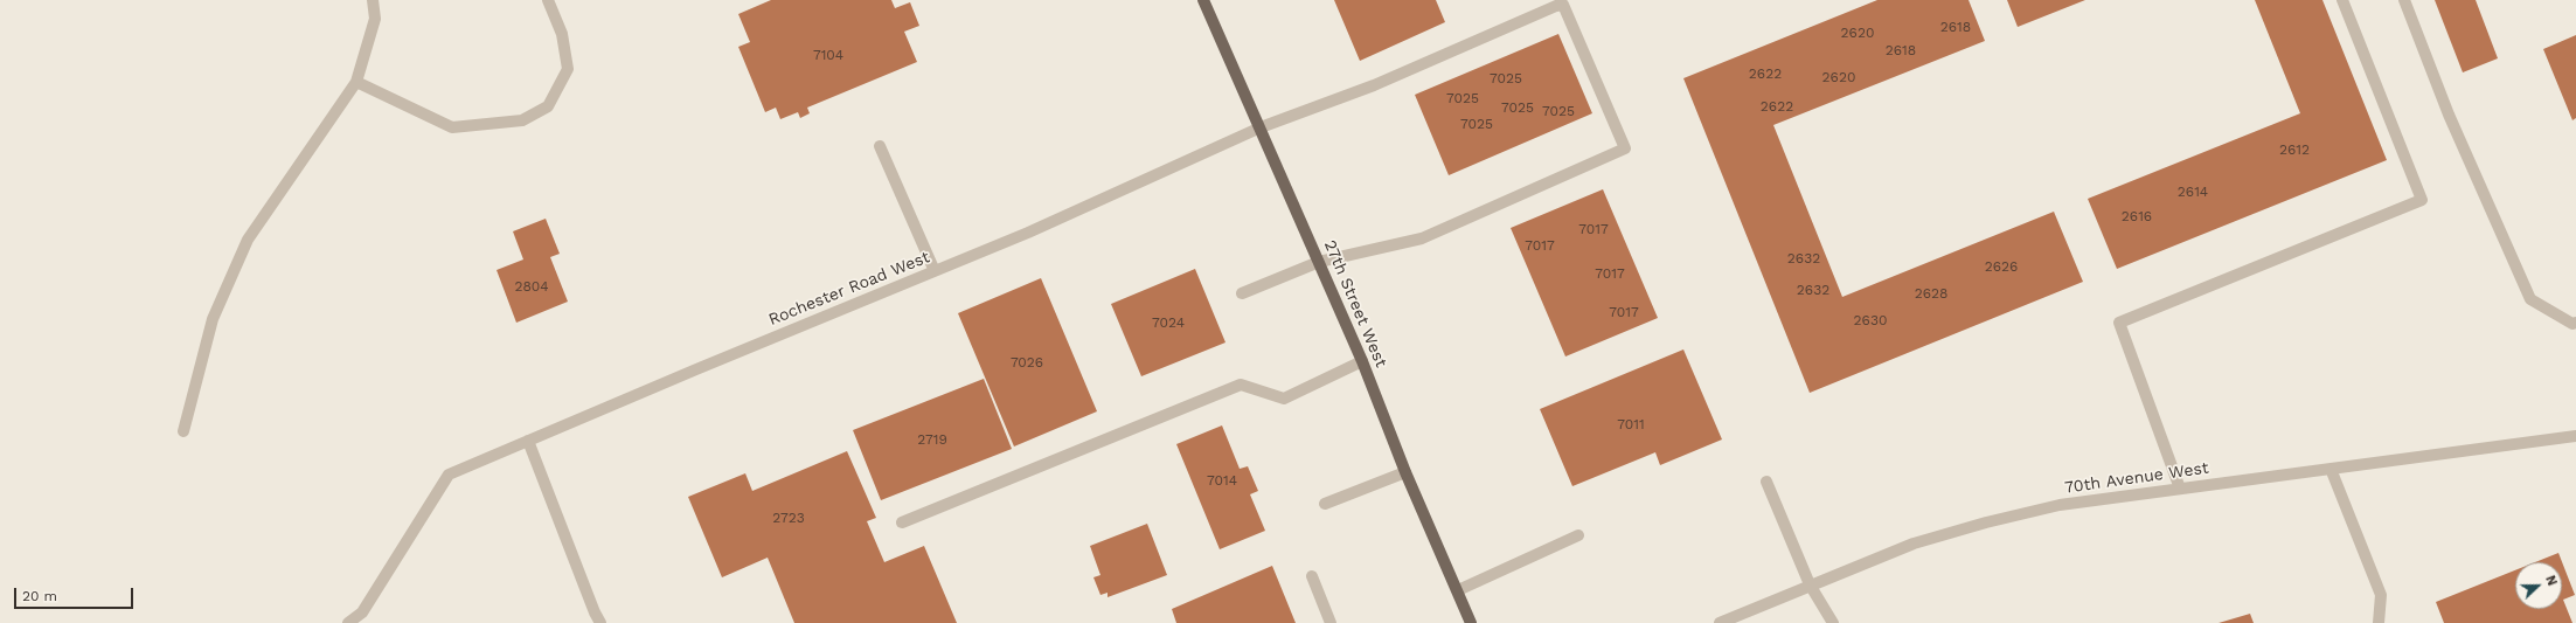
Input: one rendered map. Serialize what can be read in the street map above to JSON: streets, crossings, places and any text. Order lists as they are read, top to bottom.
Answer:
{
  "streets": {
    "main road": ["27th Street West"],
    "street": ["Rochester Road West", "70th Avenue West"]
  },
  "crossings": [
    ["Rochester Road West", "27th Street West"]
  ],
  "house_numbers": [
    "2618",
    "2620",
    "2618",
    "7104",
    "2622",
    "2620",
    "7025",
    "7025",
    "2622",
    "7025",
    "7025",
    "7025",
    "2612",
    "2614",
    "2616",
    "7017",
    "7017",
    "2632",
    "2626",
    "7017",
    "2804",
    "2632",
    "2628",
    "7017",
    "2630",
    "7024",
    "7026",
    "7011",
    "2719",
    "7014",
    "2723"
  ],
  "scale_bar": "20 m",
  "north": "right"
}
